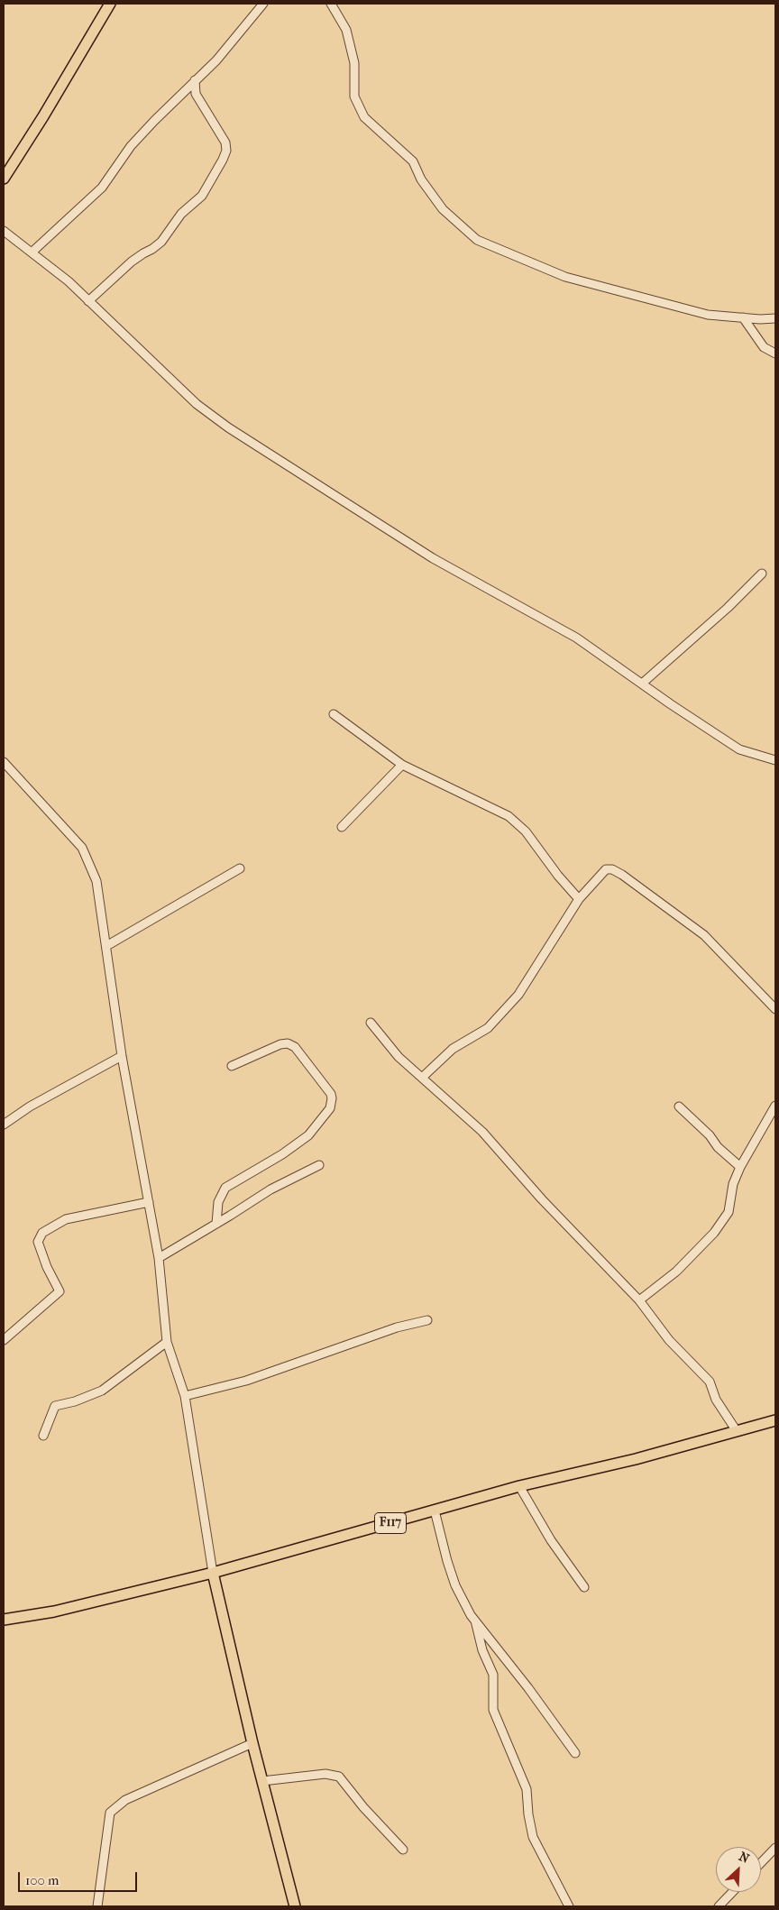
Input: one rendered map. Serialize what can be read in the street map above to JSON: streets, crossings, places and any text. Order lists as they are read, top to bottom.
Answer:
{
  "streets": {
    "main road": ["F117"]
  },
  "scale_bar": "100 m",
  "north": "top right"
}
